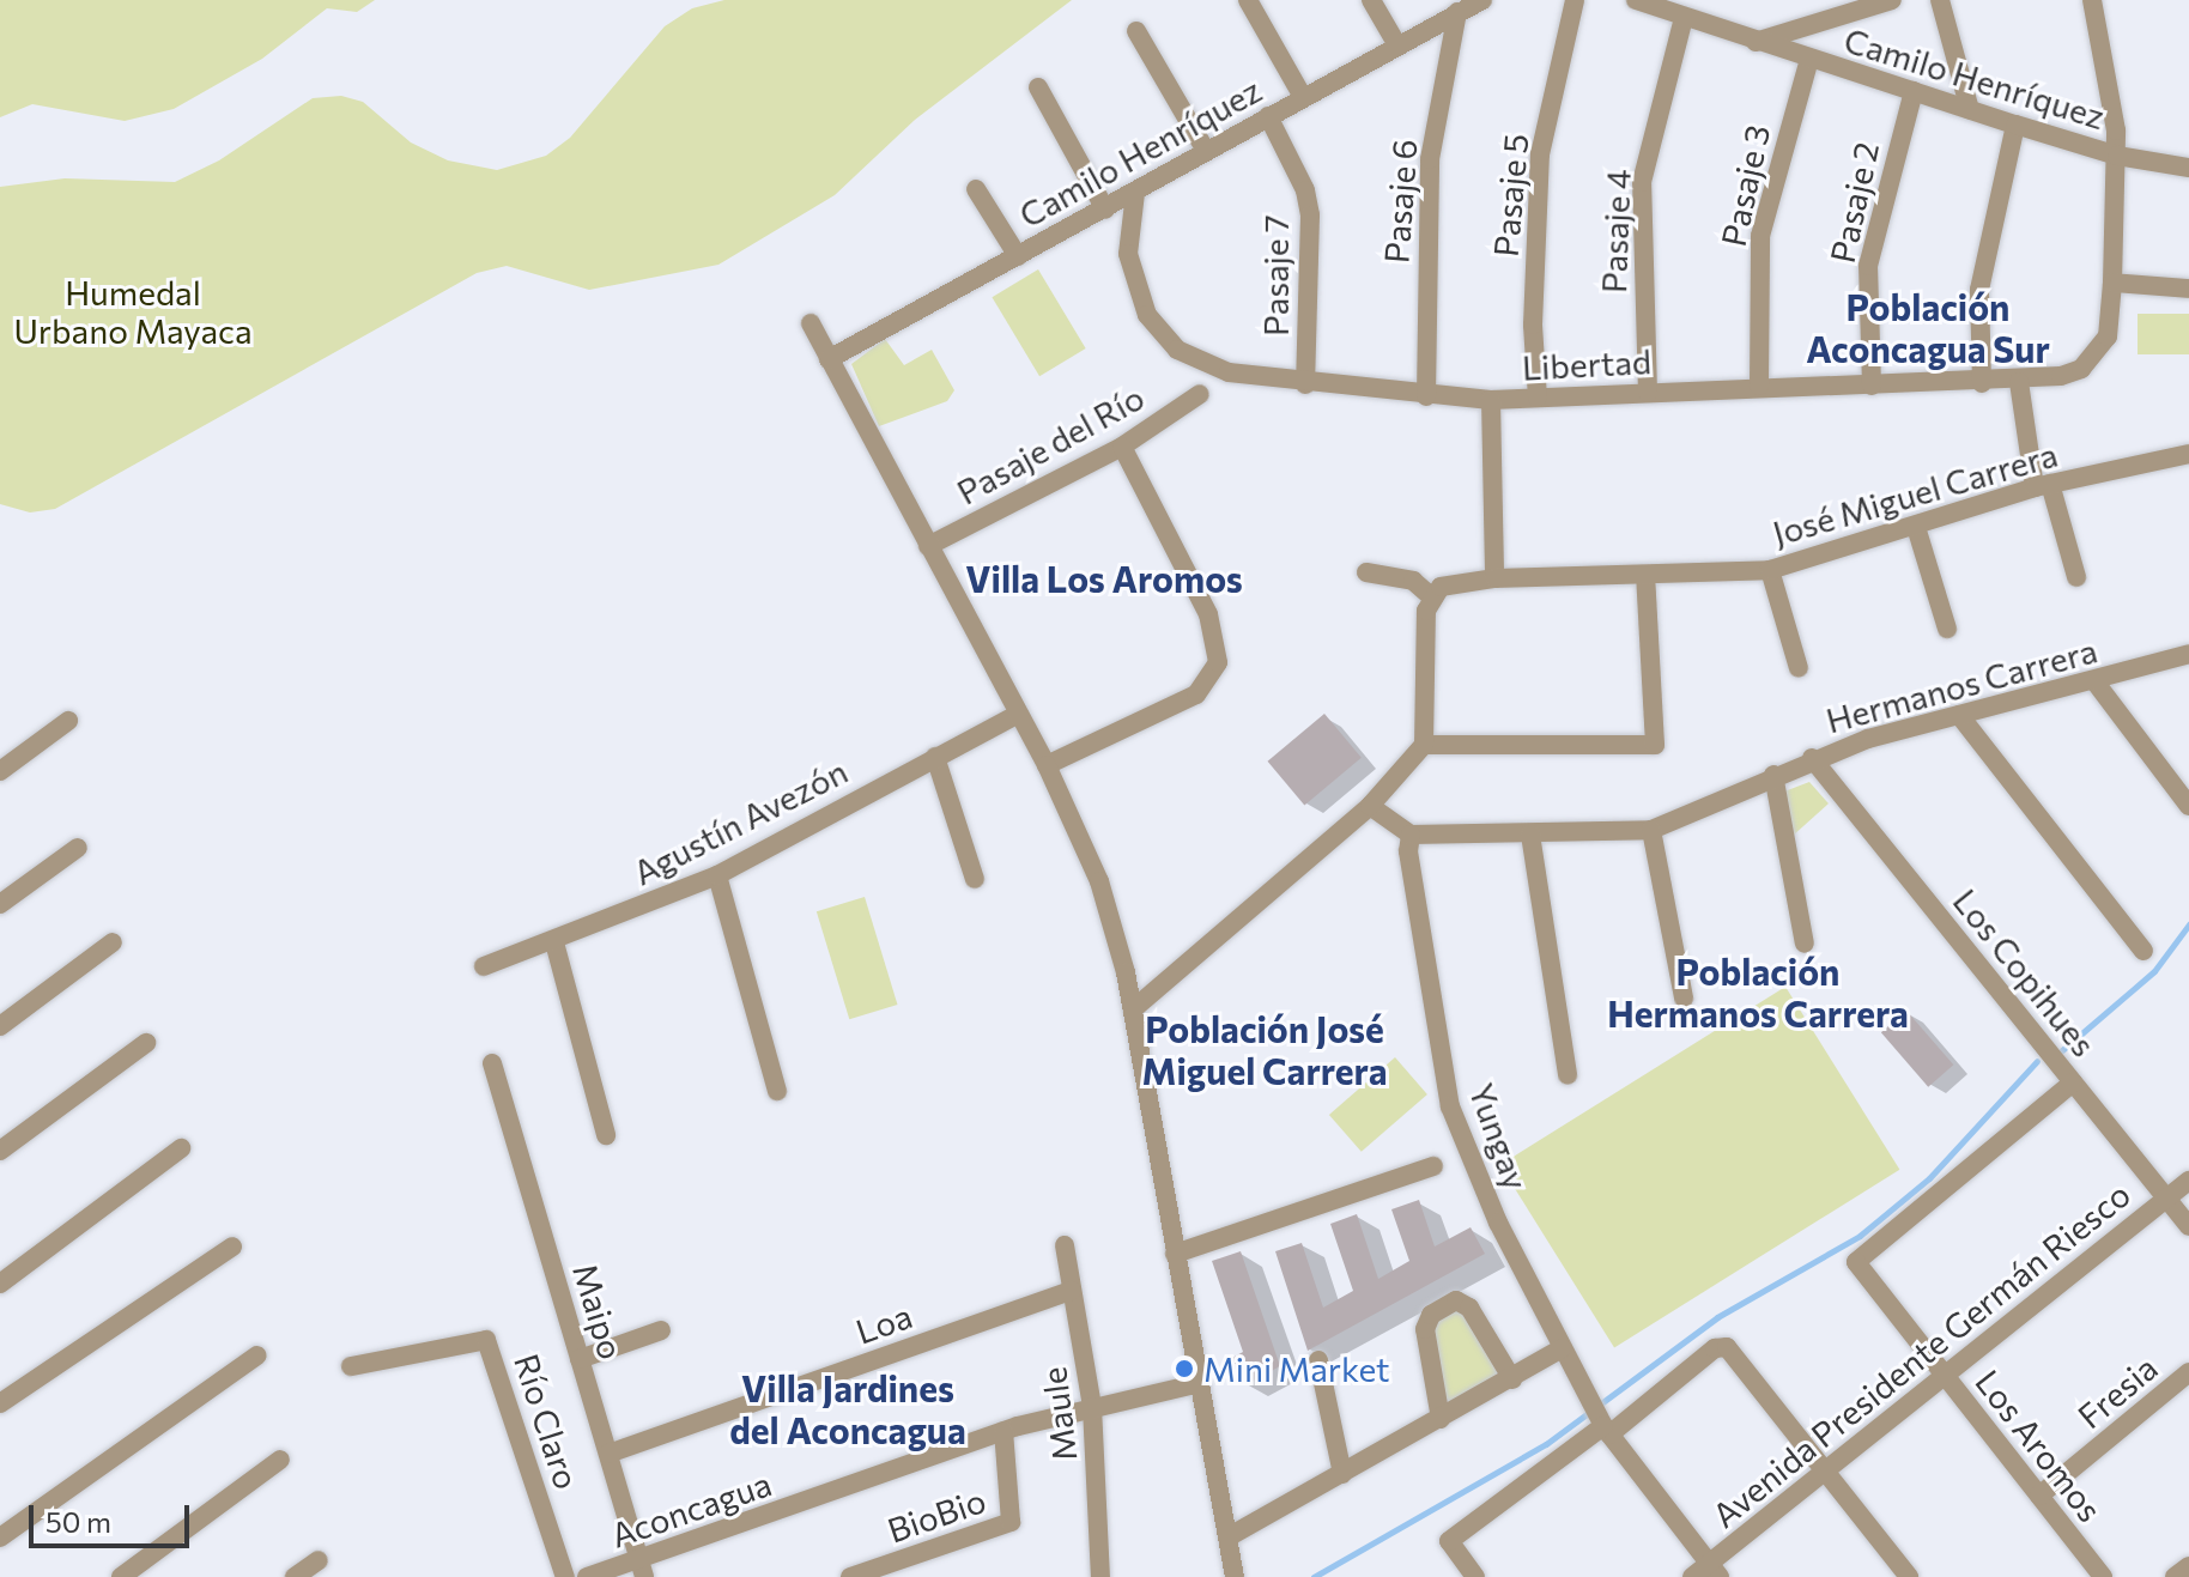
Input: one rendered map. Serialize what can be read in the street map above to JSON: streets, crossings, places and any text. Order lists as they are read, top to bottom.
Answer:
{
  "streets": {
    "street": [
      "Camilo Henríquez",
      "Pasaje 3",
      "Pasaje 5",
      "Pasaje 6",
      "Pasaje 2",
      "Pasaje 4",
      "Pasaje 7",
      "Libertad",
      "Pasaje del Río",
      "José Miguel Carrera",
      "Hermanos Carrera",
      "Agustín Avezón",
      "Los Copihues",
      "Yungay",
      "Maipo",
      "Loa",
      "Avenida Presidente Germán Riesco",
      "Fresia",
      "Maule",
      "Río Claro",
      "Los Aromos",
      "Aconcagua",
      "BioBio"
    ]
  },
  "crossings": [
    ["Camilo Henríquez", "Pasaje 3"],
    ["Camilo Henríquez", "Pasaje 6"],
    ["Camilo Henríquez", "Pasaje 2"],
    ["Camilo Henríquez", "Pasaje 4"],
    ["Camilo Henríquez", "Pasaje 7"],
    ["Camilo Henríquez", "Libertad"],
    ["Pasaje 3", "Libertad"],
    ["Pasaje 5", "Libertad"],
    ["Pasaje 6", "Libertad"],
    ["Pasaje 2", "Libertad"],
    ["Pasaje 4", "Libertad"],
    ["Pasaje 7", "Libertad"],
    ["Hermanos Carrera", "Los Copihues"],
    ["Hermanos Carrera", "Yungay"],
    ["Los Copihues", "Avenida Presidente Germán Riesco"],
    ["Los Copihues", "Los Aromos"],
    ["Maipo", "Loa"],
    ["Maipo", "Aconcagua"],
    ["Loa", "Maule"],
    ["Avenida Presidente Germán Riesco", "Los Aromos"],
    ["Fresia", "Los Aromos"],
    ["Maule", "Aconcagua"],
    ["Aconcagua", "BioBio"]
  ],
  "districts": [
    "Población Aconcagua Sur",
    "Villa Los Aromos",
    "Población Hermanos Carrera",
    "Población José Miguel Carrera",
    "Villa Jardines del Aconcagua"
  ],
  "parks": ["Humedal Urbano Mayaca"],
  "places": ["Mini Market"],
  "scale_bar": "50 m"
}
